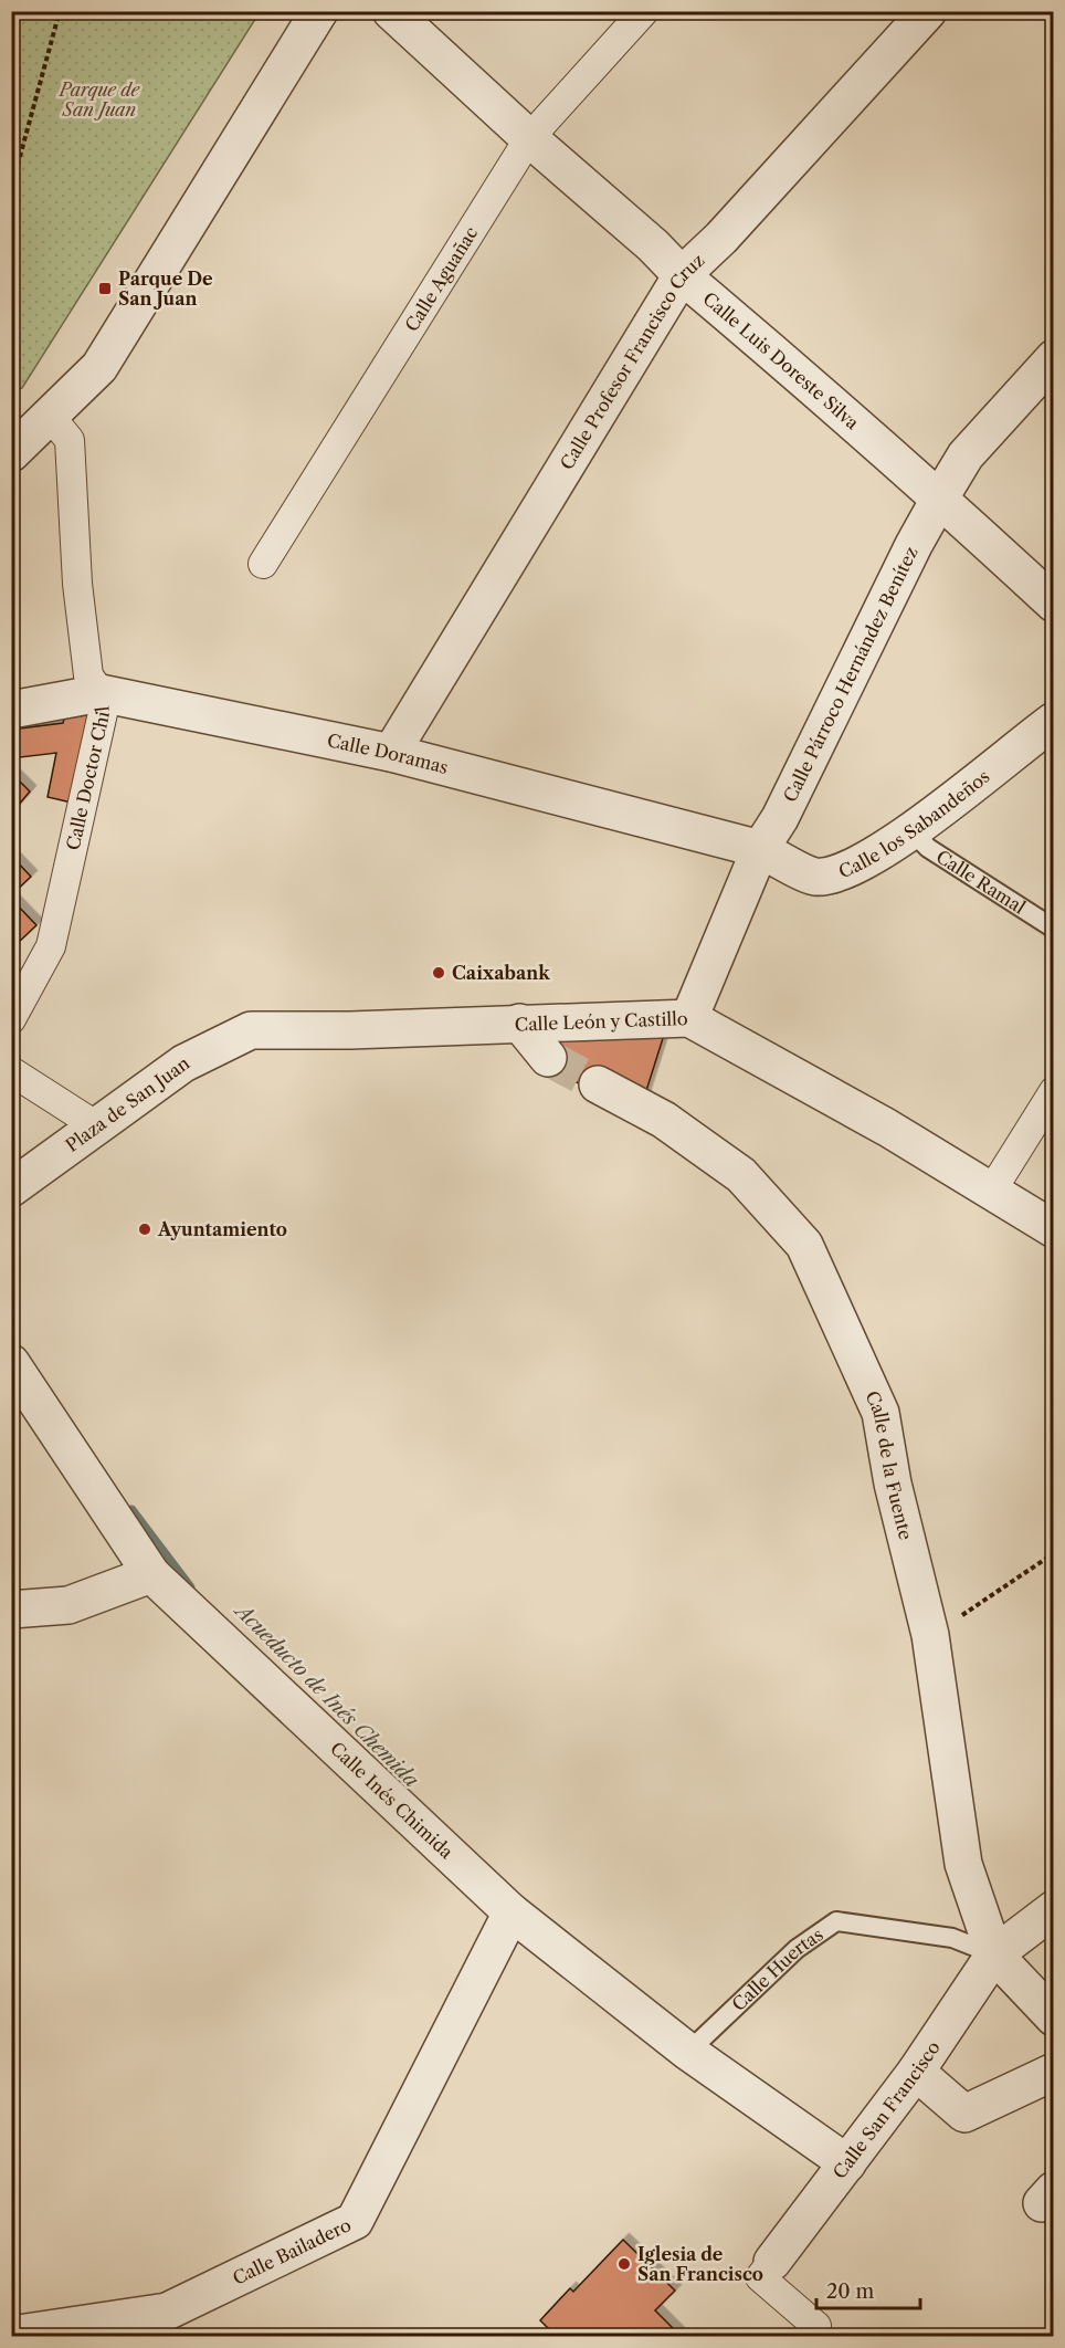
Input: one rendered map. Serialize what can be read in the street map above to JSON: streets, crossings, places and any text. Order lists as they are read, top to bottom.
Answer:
{
  "streets": {
    "street": [
      "Calle Aguañac",
      "Calle Luis Doreste Silva",
      "Calle Profesor Francisco Cruz",
      "Calle Párroco Hernández Benítez",
      "Calle Doramas",
      "Calle Doctor Chil",
      "Calle los Sabandeños",
      "Calle León y Castillo",
      "Plaza de San Juan",
      "Calle de la Fuente",
      "Calle Inés Chimida",
      "Calle San Francisco",
      "Calle Bailadero"
    ],
    "lane": ["Calle Ramal", "Calle Huertas"]
  },
  "crossings": [
    ["Calle Aguañac", "Calle Luis Doreste Silva"],
    ["Calle Luis Doreste Silva", "Calle Profesor Francisco Cruz"],
    ["Calle Luis Doreste Silva", "Calle Párroco Hernández Benítez"],
    ["Calle Profesor Francisco Cruz", "Calle Doramas"],
    ["Calle Párroco Hernández Benítez", "Calle Doramas"],
    ["Calle Párroco Hernández Benítez", "Calle los Sabandeños"],
    ["Calle Párroco Hernández Benítez", "Calle León y Castillo"],
    ["Calle Doramas", "Calle Doctor Chil"],
    ["Calle Doramas", "Calle los Sabandeños"],
    ["Calle los Sabandeños", "Calle Ramal"],
    ["Calle León y Castillo", "Plaza de San Juan"],
    ["Calle de la Fuente", "Calle Huertas"],
    ["Calle de la Fuente", "Calle San Francisco"],
    ["Calle Inés Chimida", "Calle Huertas"],
    ["Calle Inés Chimida", "Calle San Francisco"],
    ["Calle Inés Chimida", "Calle Bailadero"],
    ["Calle Huertas", "Calle San Francisco"]
  ],
  "water": ["Acueducto de Inés Chemida"],
  "parks": ["Parque de San Juan"],
  "places": {
    "transit": ["Parque De San Juan"],
    "other": ["Caixabank", "Ayuntamiento", "Iglesia de San Francisco"]
  },
  "scale_bar": "20 m"
}
